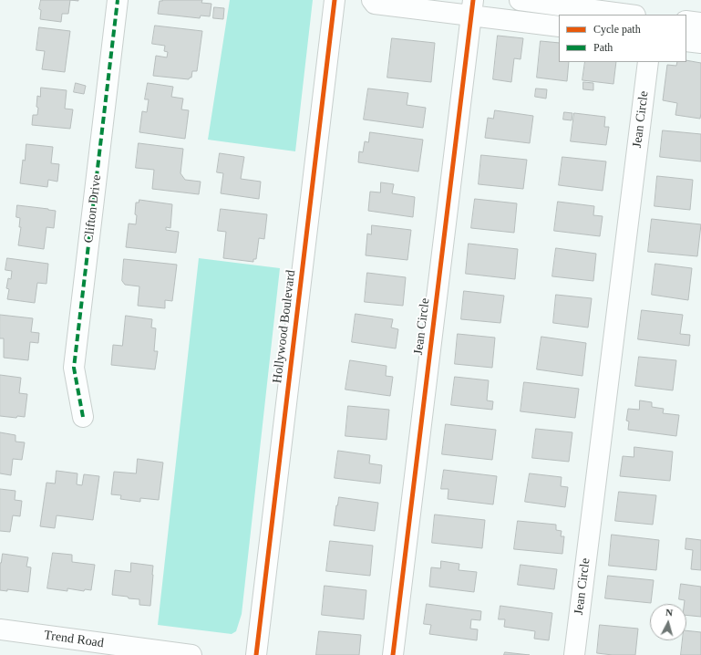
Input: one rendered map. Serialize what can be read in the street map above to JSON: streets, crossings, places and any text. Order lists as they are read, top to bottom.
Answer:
{
  "streets": {
    "street": [
      "Jean Circle",
      "Clifton Drive",
      "Hollywood Boulevard",
      "Trend Road"
    ]
  },
  "legend": ["Cycle path", "Path"],
  "north": "top"
}
